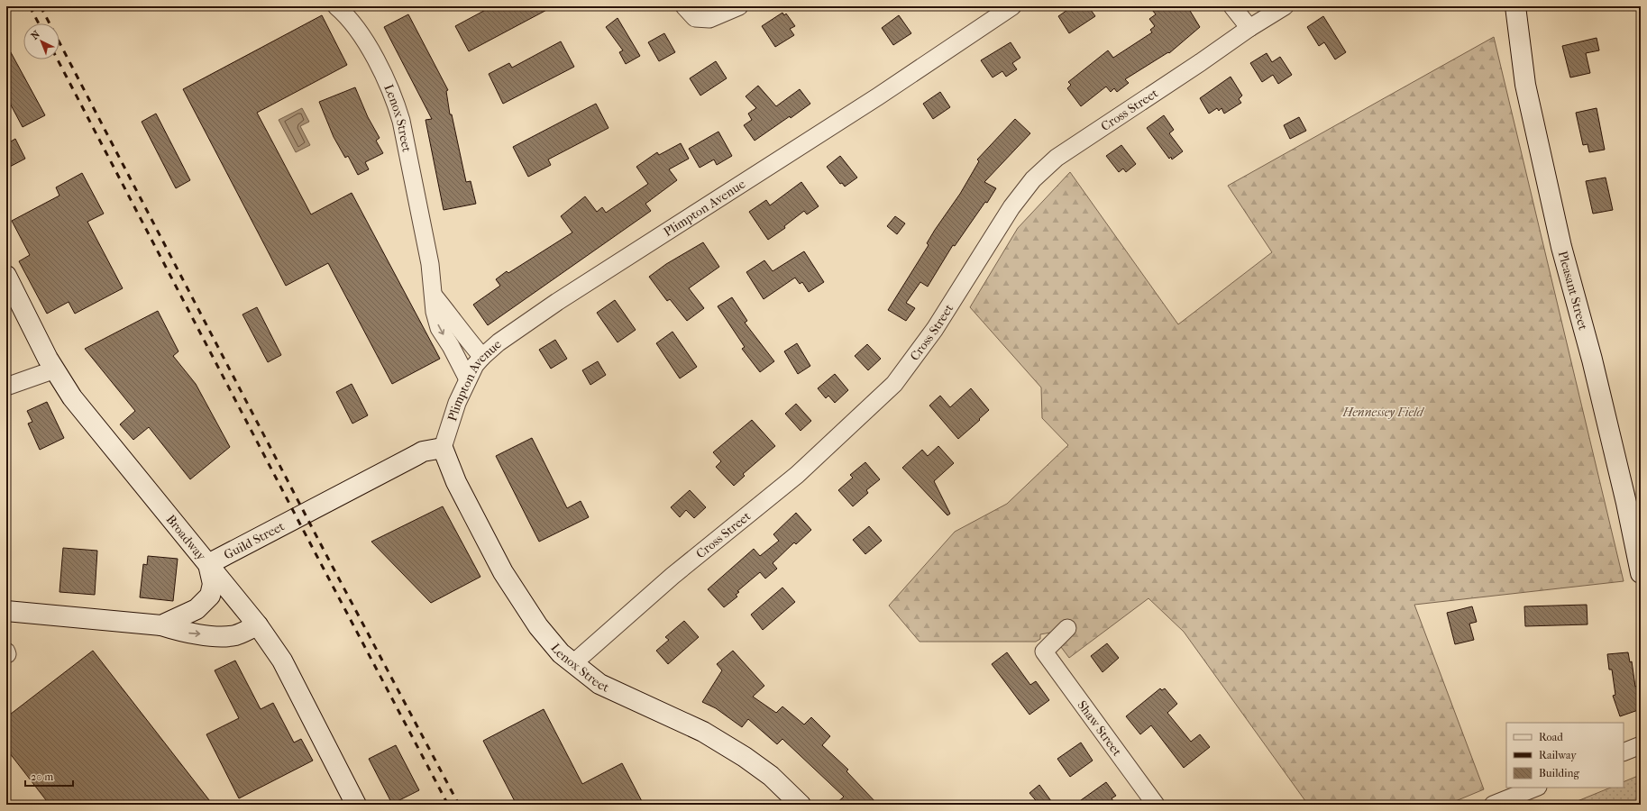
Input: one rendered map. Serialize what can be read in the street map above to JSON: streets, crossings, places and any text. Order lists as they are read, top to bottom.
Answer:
{
  "streets": {
    "street": [
      "Cross Street",
      "Lenox Street",
      "Plimpton Avenue",
      "Pleasant Street",
      "Broadway",
      "Guild Street",
      "Shaw Street"
    ]
  },
  "crossings": [
    ["Cross Street", "Lenox Street"],
    ["Lenox Street", "Plimpton Avenue"],
    ["Lenox Street", "Guild Street"],
    ["Plimpton Avenue", "Guild Street"],
    ["Broadway", "Guild Street"]
  ],
  "parks": ["Hennessey Field"],
  "legend": ["Road", "Railway", "Building"],
  "scale_bar": "20 m",
  "north": "top left"
}
